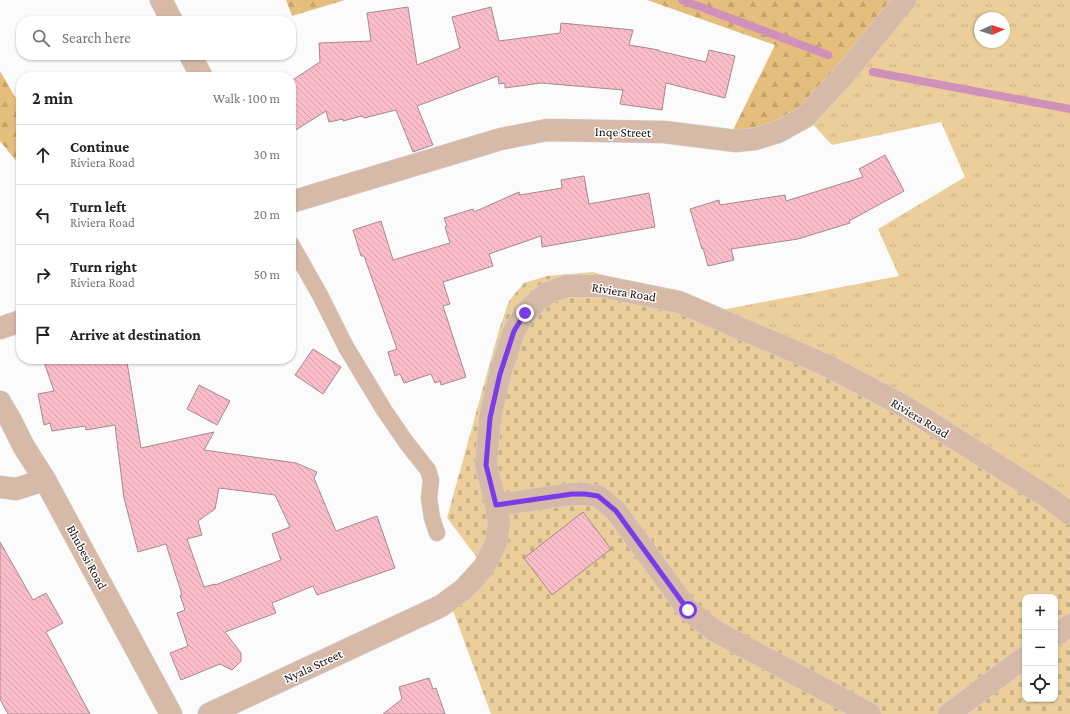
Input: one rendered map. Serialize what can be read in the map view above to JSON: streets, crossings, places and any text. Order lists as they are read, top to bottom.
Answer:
{
  "streets": {
    "street": [
      "Inqe Street",
      "Riviera Road",
      "Bhubesi Road",
      "Nyala Street"
    ]
  },
  "crossings": [
    ["Riviera Road", "Nyala Street"]
  ],
  "north": "right",
  "page": {
    "search": "Search here",
    "heading": ["2 min", "Walk · 100 m"],
    "list": [
      ["Continue", "Riviera Road", "30 m"],
      ["Turn left", "Riviera Road", "20 m"],
      ["Turn right", "Riviera Road", "50 m"],
      "Arrive at destination"
    ],
    "map_buttons": ["+", "−"]
  }
}
